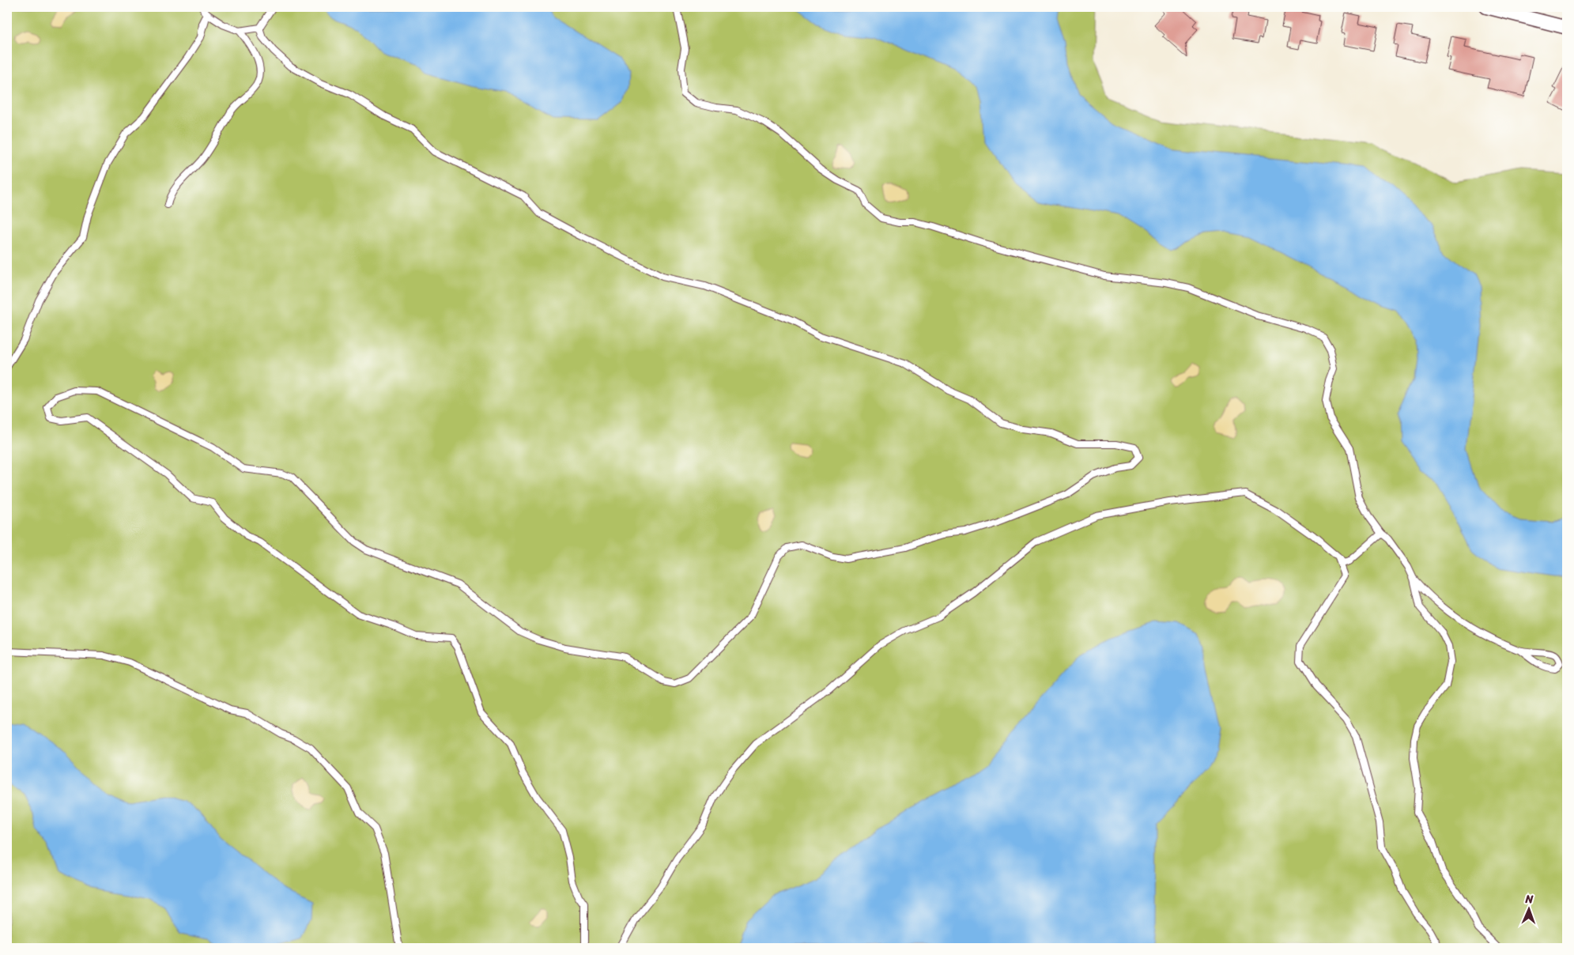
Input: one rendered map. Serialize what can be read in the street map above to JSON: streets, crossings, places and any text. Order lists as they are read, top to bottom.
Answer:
{
  "north": "top"
}
